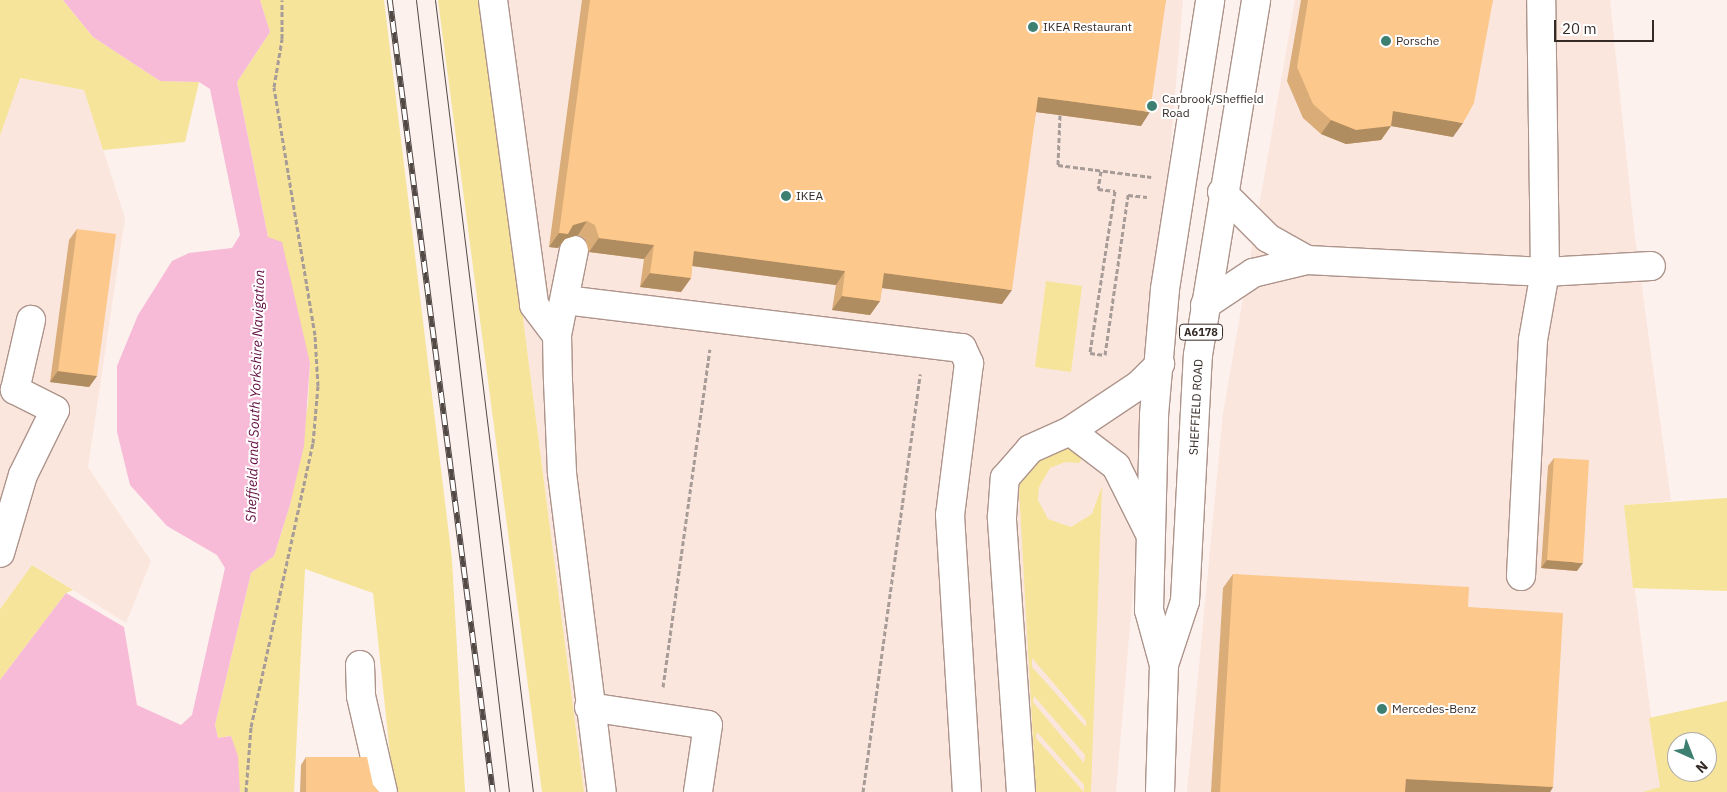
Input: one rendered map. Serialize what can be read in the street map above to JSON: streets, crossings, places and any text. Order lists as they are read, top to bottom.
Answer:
{
  "streets": {
    "main road": ["A6178", "SHEFFIELD ROAD"]
  },
  "water": ["Sheffield and South Yorkshire Navigation"],
  "places": [
    "IKEA Restaurant",
    "Porsche",
    "Carbrook/Sheffield Road",
    "IKEA",
    "Mercedes-Benz"
  ],
  "scale_bar": "20 m",
  "north": "bottom right"
}
